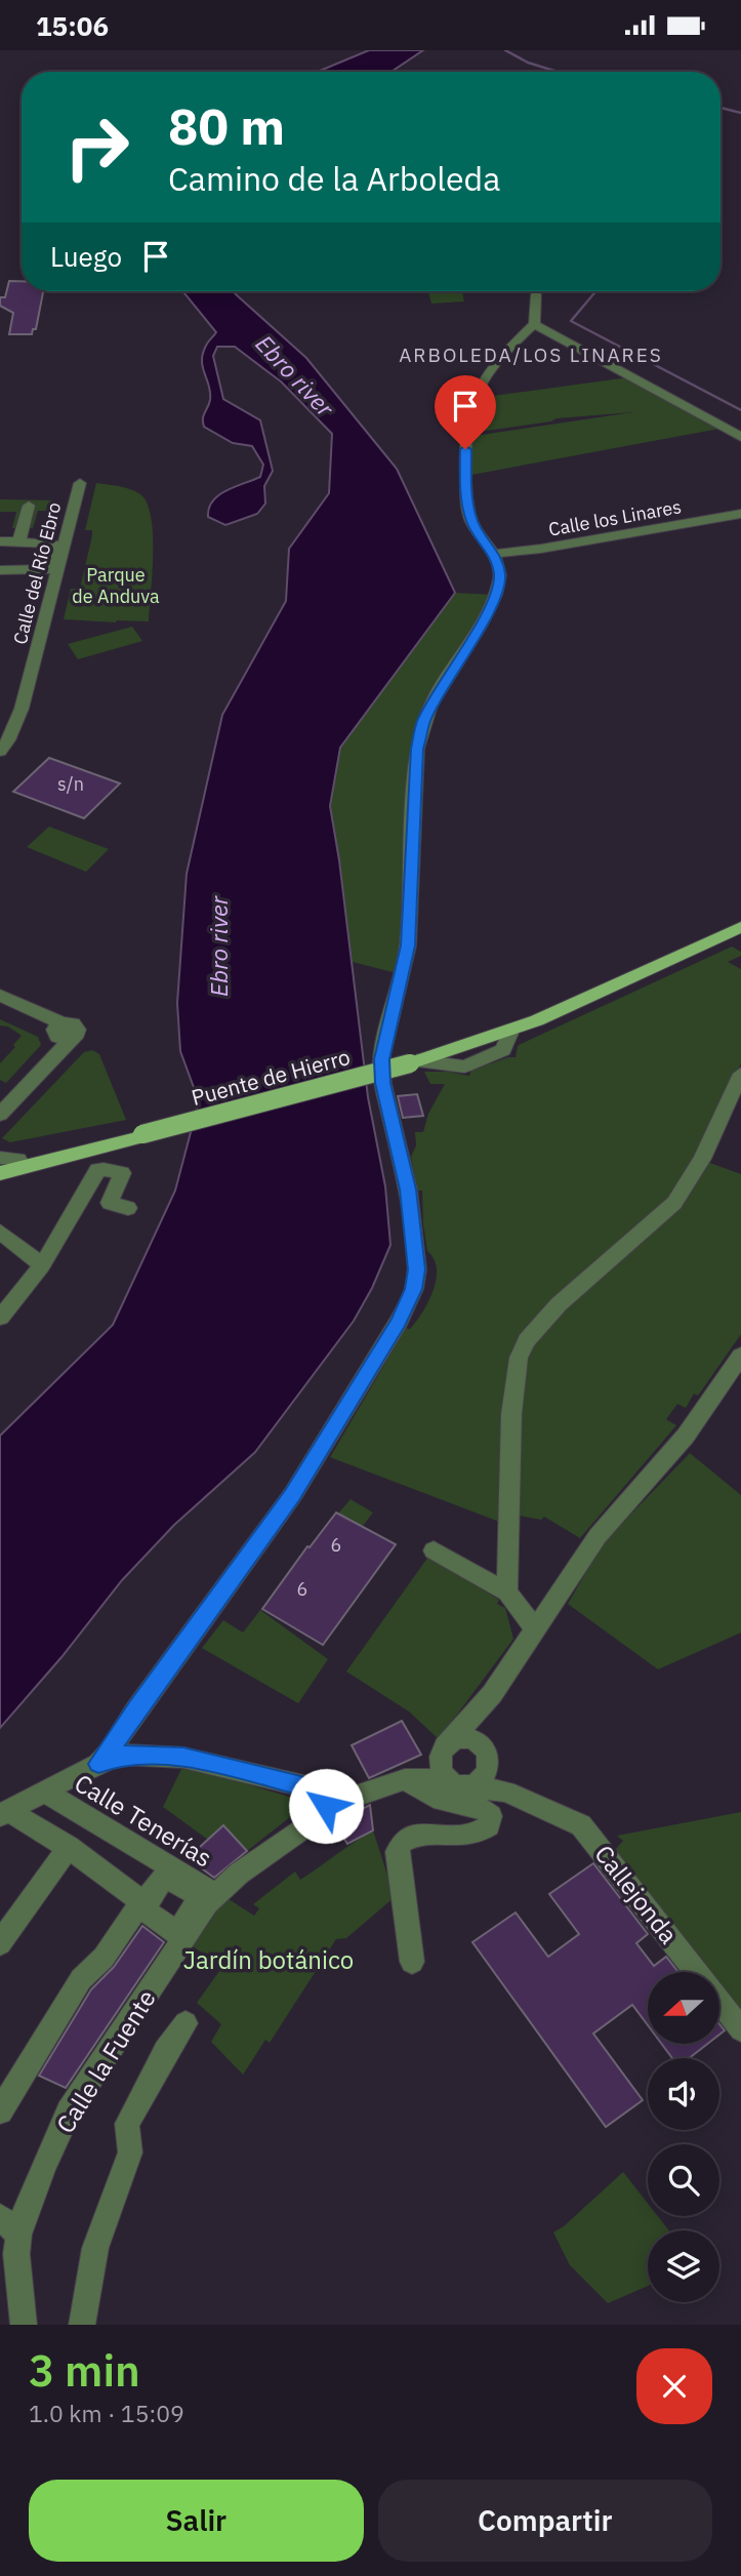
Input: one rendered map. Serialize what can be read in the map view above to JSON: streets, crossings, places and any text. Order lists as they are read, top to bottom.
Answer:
{
  "streets": {
    "main road": ["Puente de Hierro"],
    "street": [
      "Calle los Linares",
      "Calle del Río Ebro",
      "Calle Tenerías",
      "Callejonda",
      "Calle la Fuente"
    ]
  },
  "crossings": [
    ["Calle Tenerías", "Calle la Fuente"]
  ],
  "districts": ["ARBOLEDA/LOS LINARES"],
  "water": ["Ebro river"],
  "parks": ["Parque de Anduva", "Jardín botánico"],
  "house_numbers": ["s/n", "6", "6"],
  "north": "left",
  "page": {
    "status": "15:06",
    "turn": ["80 m", "Camino de la Arboleda"],
    "then": "Luego",
    "heading": ["3 min", "1.0 km · 15:09"],
    "buttons": ["Salir", "Compartir"]
  }
}
